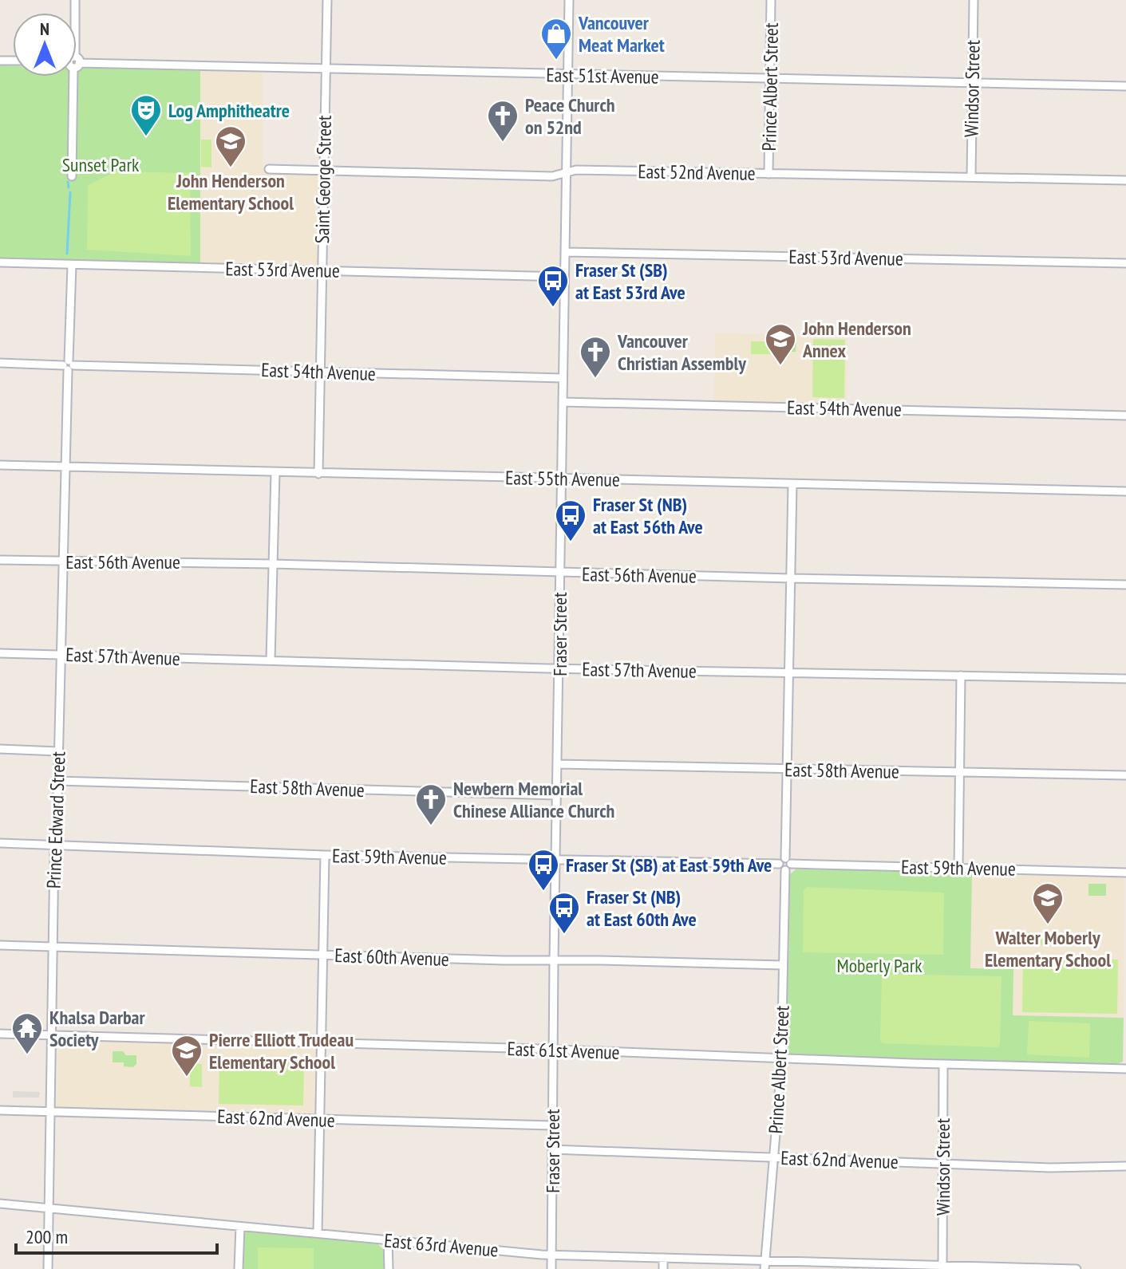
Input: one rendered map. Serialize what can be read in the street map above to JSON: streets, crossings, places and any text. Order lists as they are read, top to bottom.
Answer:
{
  "streets": {
    "street": [
      "East 51st Avenue",
      "Prince Albert Street",
      "Windsor Street",
      "East 52nd Avenue",
      "Saint George Street",
      "East 53rd Avenue",
      "East 54th Avenue",
      "East 55th Avenue",
      "East 56th Avenue",
      "Fraser Street",
      "East 57th Avenue",
      "East 58th Avenue",
      "Prince Edward Street",
      "East 59th Avenue",
      "East 60th Avenue",
      "East 61st Avenue",
      "East 62nd Avenue",
      "East 63rd Avenue"
    ]
  },
  "crossings": [
    ["East 51st Avenue", "Prince Albert Street"],
    ["East 51st Avenue", "Windsor Street"],
    ["East 51st Avenue", "Saint George Street"],
    ["East 51st Avenue", "Fraser Street"],
    ["Prince Albert Street", "East 52nd Avenue"],
    ["Prince Albert Street", "East 55th Avenue"],
    ["Prince Albert Street", "East 56th Avenue"],
    ["Prince Albert Street", "East 57th Avenue"],
    ["Prince Albert Street", "East 58th Avenue"],
    ["Prince Albert Street", "East 59th Avenue"],
    ["Prince Albert Street", "East 60th Avenue"],
    ["Prince Albert Street", "East 61st Avenue"],
    ["Prince Albert Street", "East 62nd Avenue"],
    ["Prince Albert Street", "East 63rd Avenue"],
    ["Windsor Street", "East 52nd Avenue"],
    ["Windsor Street", "East 61st Avenue"],
    ["Windsor Street", "East 62nd Avenue"],
    ["Windsor Street", "East 63rd Avenue"],
    ["East 52nd Avenue", "Saint George Street"],
    ["East 52nd Avenue", "Fraser Street"],
    ["Saint George Street", "East 53rd Avenue"],
    ["Saint George Street", "East 54th Avenue"],
    ["Saint George Street", "East 55th Avenue"],
    ["East 53rd Avenue", "Fraser Street"],
    ["East 53rd Avenue", "Prince Edward Street"],
    ["East 54th Avenue", "Fraser Street"],
    ["East 54th Avenue", "Prince Edward Street"],
    ["East 55th Avenue", "Fraser Street"],
    ["East 55th Avenue", "Prince Edward Street"],
    ["East 56th Avenue", "Fraser Street"],
    ["East 56th Avenue", "Prince Edward Street"],
    ["Fraser Street", "East 57th Avenue"],
    ["Fraser Street", "East 58th Avenue"],
    ["Fraser Street", "East 59th Avenue"],
    ["Fraser Street", "East 60th Avenue"],
    ["Fraser Street", "East 61st Avenue"],
    ["Fraser Street", "East 62nd Avenue"],
    ["Fraser Street", "East 63rd Avenue"],
    ["East 57th Avenue", "Prince Edward Street"],
    ["East 58th Avenue", "Prince Edward Street"],
    ["Prince Edward Street", "East 59th Avenue"],
    ["Prince Edward Street", "East 60th Avenue"],
    ["Prince Edward Street", "East 61st Avenue"],
    ["Prince Edward Street", "East 62nd Avenue"],
    ["Prince Edward Street", "East 63rd Avenue"]
  ],
  "parks": ["Sunset Park", "Moberly Park"],
  "places": {
    "shop": ["Vancouver Meat Market"],
    "theatre": ["Log Amphitheatre"],
    "church": ["Peace Church on 52nd", "Vancouver Christian Assembly", "Newbern Memorial Chinese Alliance Church"],
    "school or university": [
      "John Henderson Elementary School",
      "John Henderson Annex",
      "Walter Moberly Elementary School",
      "Pierre Elliott Trudeau Elementary School"
    ],
    "bus stop": [
      "Fraser St (SB) at East 53rd Ave",
      "Fraser St (NB) at East 56th Ave",
      "Fraser St (SB) at East 59th Ave",
      "Fraser St (NB) at East 60th Ave"
    ],
    "temple": ["Khalsa Darbar Society"]
  },
  "scale_bar": "200 m",
  "north": "top"
}
